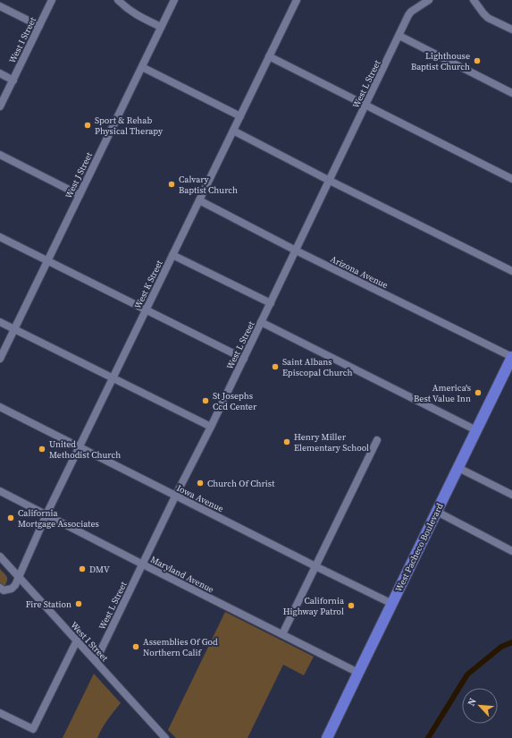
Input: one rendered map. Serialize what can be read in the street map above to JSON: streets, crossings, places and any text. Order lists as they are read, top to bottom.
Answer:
{
  "streets": {
    "highway": ["West Pacheco Boulevard"],
    "street": [
      "West I Street",
      "West L Street",
      "West J Street",
      "Arizona Avenue",
      "West K Street",
      "Iowa Avenue",
      "Maryland Avenue"
    ]
  },
  "crossings": [
    ["West I Street", "West L Street"],
    ["West I Street", "West K Street"],
    ["West L Street", "Arizona Avenue"],
    ["West L Street", "Iowa Avenue"],
    ["West L Street", "Maryland Avenue"],
    ["Arizona Avenue", "West K Street"],
    ["Arizona Avenue", "West Pacheco Boulevard"],
    ["West K Street", "Iowa Avenue"],
    ["West K Street", "Maryland Avenue"],
    ["Iowa Avenue", "West Pacheco Boulevard"],
    ["West Pacheco Boulevard", "Maryland Avenue"]
  ],
  "places": [
    "Lighthouse Baptist Church",
    "Sport & Rehab Physical Therapy",
    "Calvary Baptist Church",
    "Saint Albans Episcopal Church",
    "America's Best Value Inn",
    "St Josephs Ccd Center",
    "Henry Miller Elementary School",
    "United Methodist Church",
    "Church Of Christ",
    "California Mortgage Associates",
    "DMV",
    "Fire Station",
    "California Highway Patrol",
    "Assemblies Of God Northern Calif"
  ],
  "north": "top left"
}
